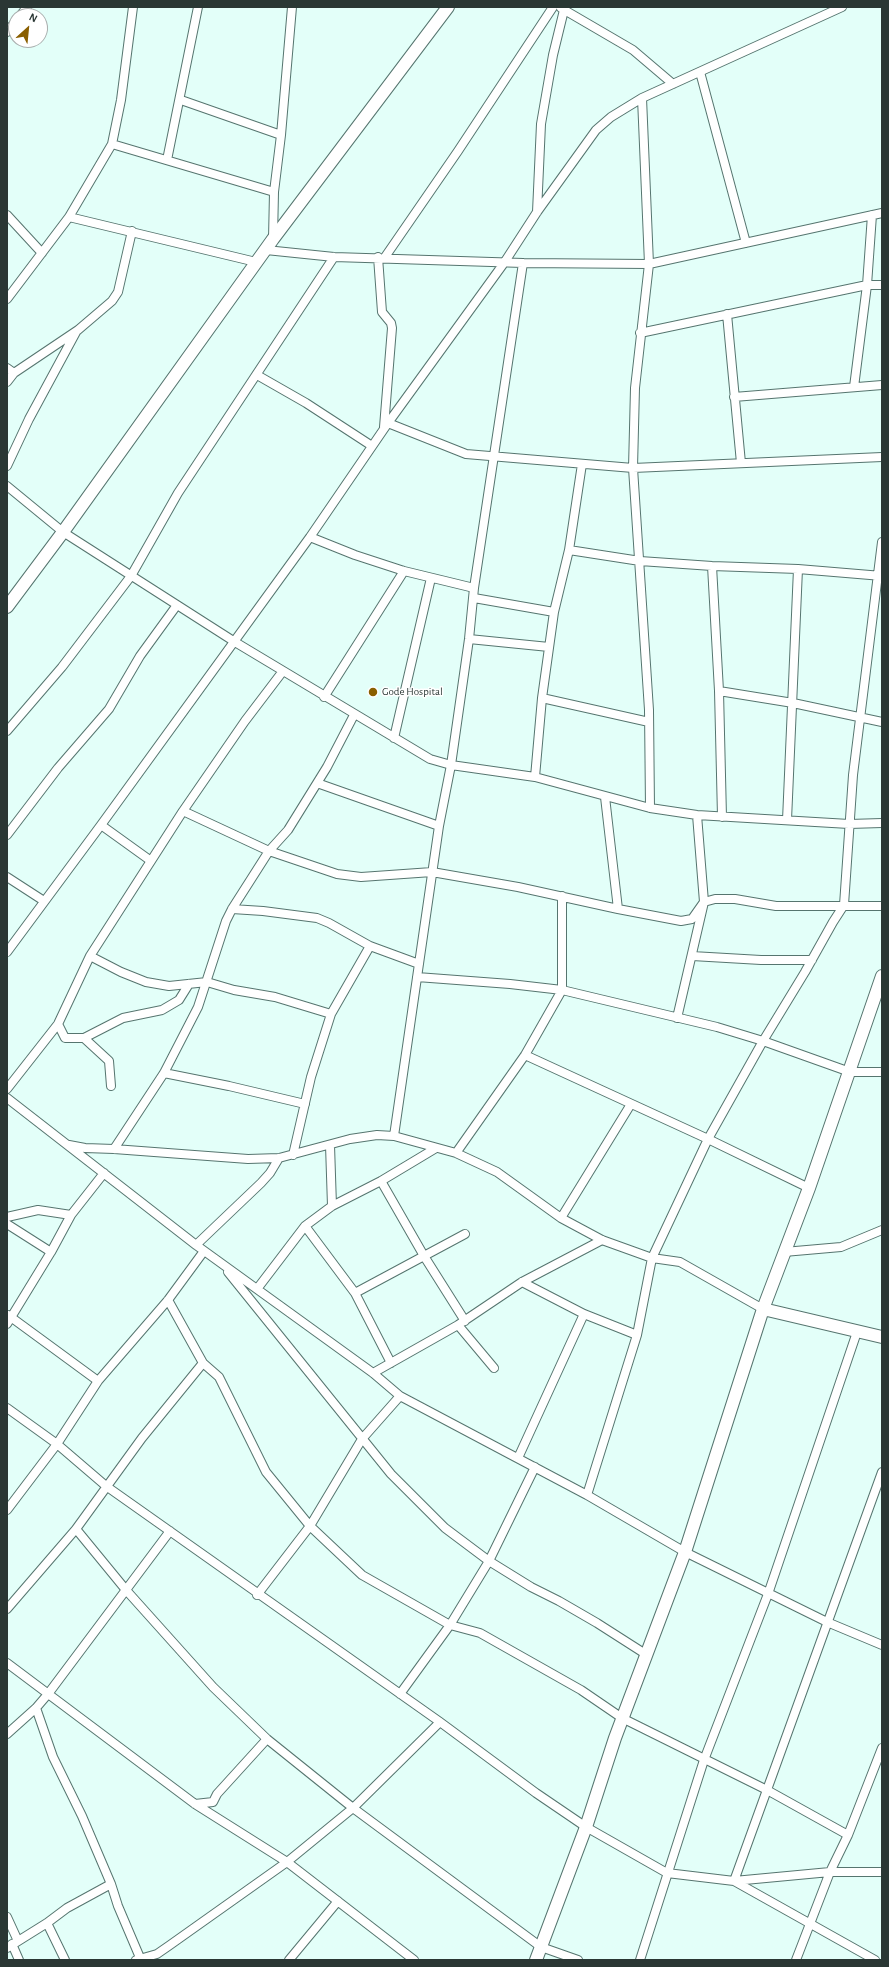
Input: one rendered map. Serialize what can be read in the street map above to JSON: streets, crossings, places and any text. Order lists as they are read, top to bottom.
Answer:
{
  "places": ["Gode Hospital"],
  "north": "top right"
}
